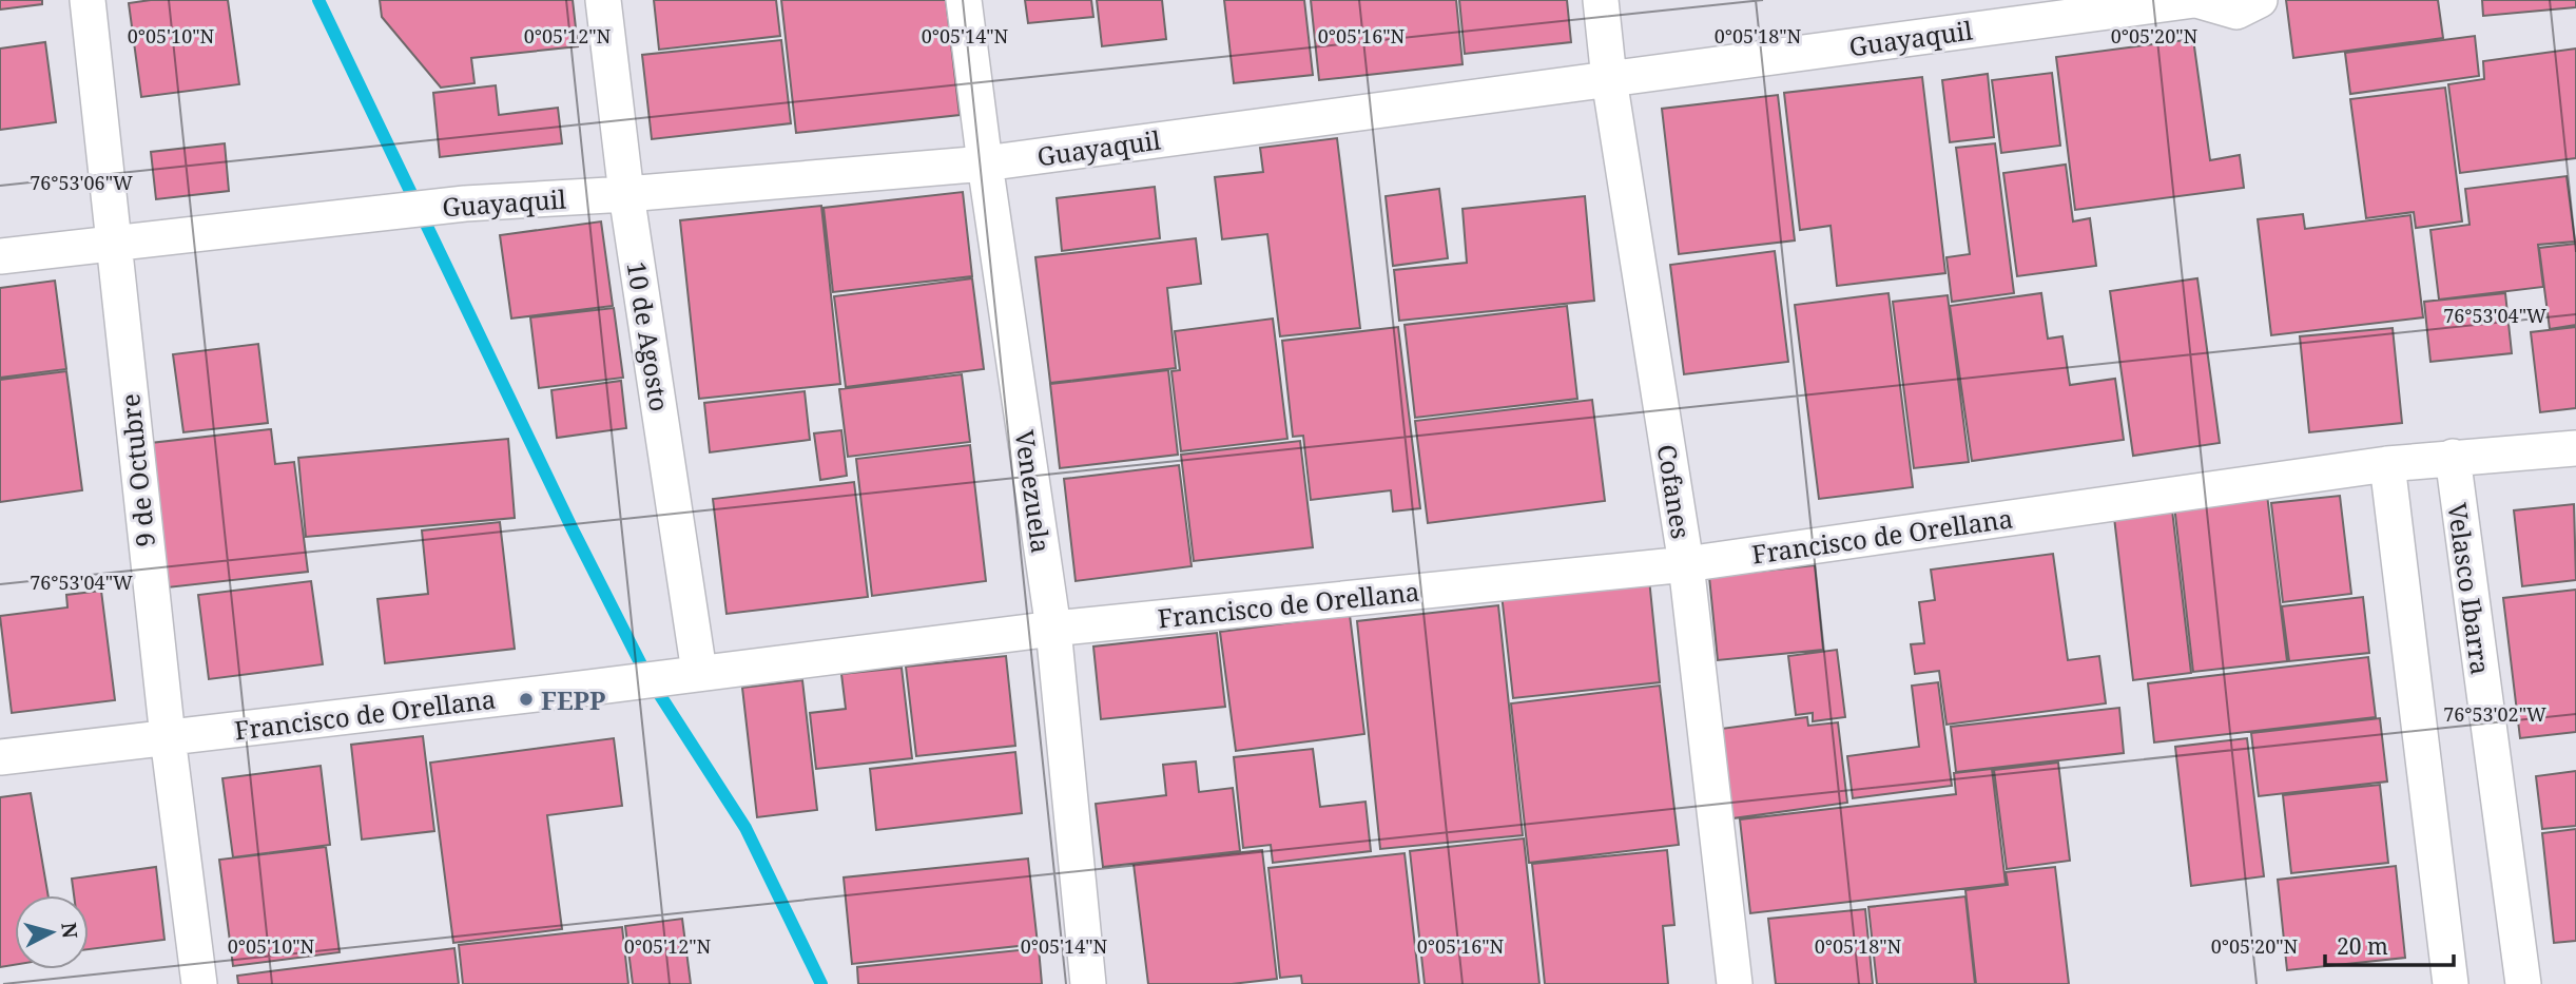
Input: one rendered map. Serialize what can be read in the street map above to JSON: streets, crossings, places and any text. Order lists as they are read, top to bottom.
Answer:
{
  "streets": {
    "street": [
      "Guayaquil",
      "10 de Agosto",
      "9 de Octubre",
      "Venezuela",
      "Cofanes",
      "Francisco de Orellana",
      "Velasco Ibarra"
    ]
  },
  "crossings": [
    ["Guayaquil", "10 de Agosto"],
    ["Guayaquil", "9 de Octubre"],
    ["Guayaquil", "Venezuela"],
    ["Guayaquil", "Cofanes"],
    ["10 de Agosto", "Francisco de Orellana"],
    ["9 de Octubre", "Francisco de Orellana"],
    ["Venezuela", "Francisco de Orellana"],
    ["Cofanes", "Francisco de Orellana"],
    ["Francisco de Orellana", "Velasco Ibarra"]
  ],
  "places": ["FEPP"],
  "scale_bar": "20 m",
  "north": "right",
  "coordinates": [
    "0°05'10\"N",
    "0°05'12\"N",
    "0°05'14\"N",
    "0°05'16\"N",
    "0°05'18\"N",
    "0°05'20\"N",
    "76°53'06\"W",
    "76°53'04\"W",
    "76°53'02\"W"
  ]
}
